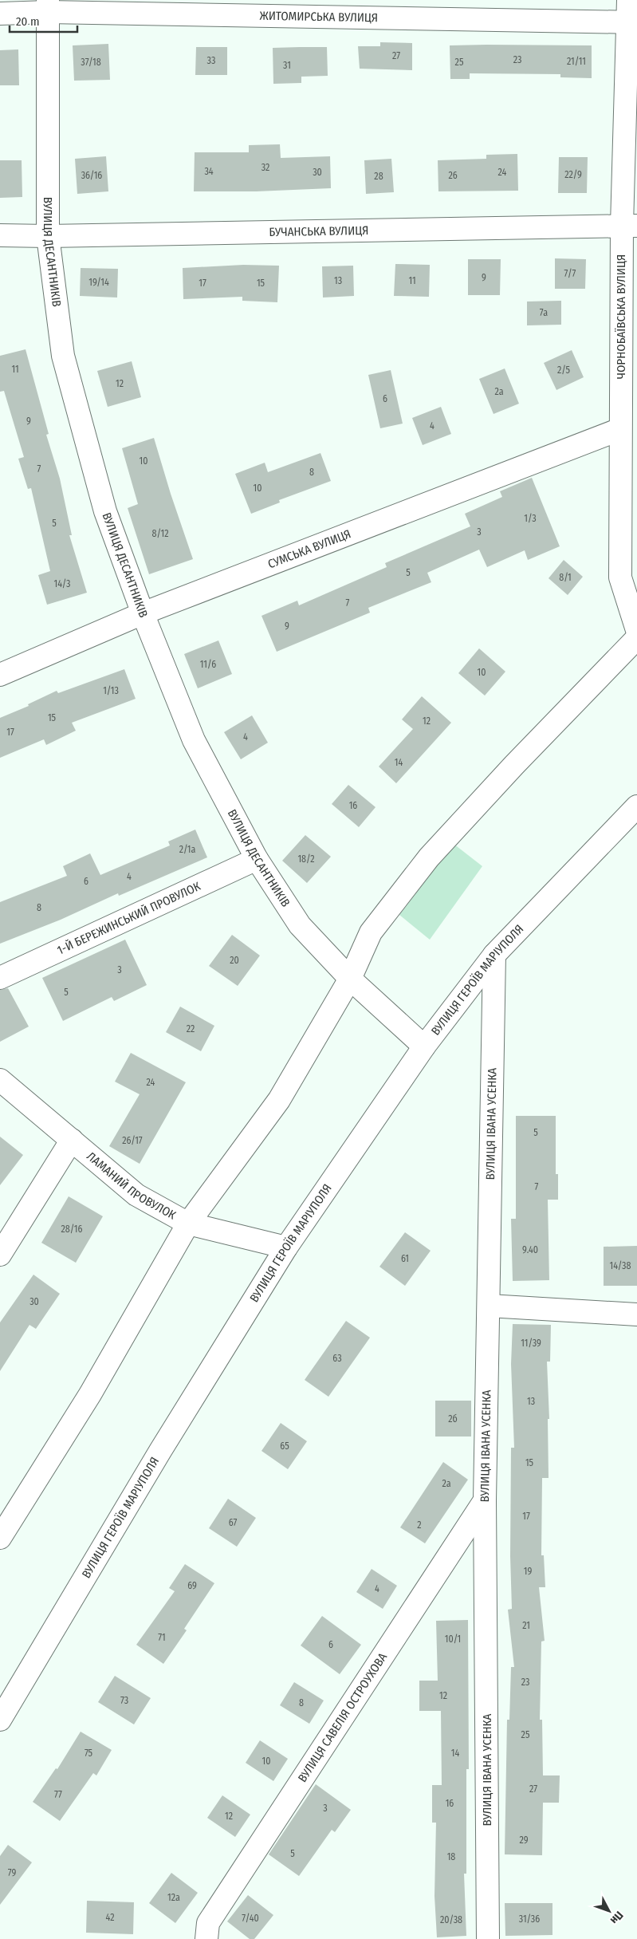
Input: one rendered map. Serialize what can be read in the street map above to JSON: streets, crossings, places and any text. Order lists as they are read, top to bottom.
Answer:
{
  "streets": {
    "street": [
      "ЖИТОМИРСЬКА ВУЛИЦЯ",
      "БУЧАНСЬКА ВУЛИЦЯ",
      "ВУЛИЦЯ ДЕСАНТНИКІВ",
      "ЧОРНОБАЇВСЬКА ВУЛИЦЯ",
      "СУМСЬКА ВУЛИЦЯ",
      "1-Й БЕРЕЖИНСЬКИЙ ПРОВУЛОК",
      "ВУЛИЦЯ ГЕРОЇВ МАРІУПОЛЯ",
      "ВУЛИЦЯ ІВАНА УСЕНКА",
      "ЛАМАНИЙ ПРОВУЛОК",
      "ВУЛИЦЯ САВЕЛІЯ ОСТРОУХОВА"
    ]
  },
  "crossings": [
    ["ЖИТОМИРСЬКА ВУЛИЦЯ", "ВУЛИЦЯ ДЕСАНТНИКІВ"],
    ["ЖИТОМИРСЬКА ВУЛИЦЯ", "ЧОРНОБАЇВСЬКА ВУЛИЦЯ"],
    ["БУЧАНСЬКА ВУЛИЦЯ", "ВУЛИЦЯ ДЕСАНТНИКІВ"],
    ["БУЧАНСЬКА ВУЛИЦЯ", "ЧОРНОБАЇВСЬКА ВУЛИЦЯ"],
    ["ВУЛИЦЯ ДЕСАНТНИКІВ", "СУМСЬКА ВУЛИЦЯ"],
    ["ВУЛИЦЯ ДЕСАНТНИКІВ", "1-Й БЕРЕЖИНСЬКИЙ ПРОВУЛОК"],
    ["ВУЛИЦЯ ДЕСАНТНИКІВ", "ВУЛИЦЯ ГЕРОЇВ МАРІУПОЛЯ"],
    ["ЧОРНОБАЇВСЬКА ВУЛИЦЯ", "СУМСЬКА ВУЛИЦЯ"],
    ["ВУЛИЦЯ ГЕРОЇВ МАРІУПОЛЯ", "ВУЛИЦЯ ІВАНА УСЕНКА"],
    ["ВУЛИЦЯ ГЕРОЇВ МАРІУПОЛЯ", "ЛАМАНИЙ ПРОВУЛОК"],
    ["ВУЛИЦЯ ІВАНА УСЕНКА", "ВУЛИЦЯ САВЕЛІЯ ОСТРОУХОВА"]
  ],
  "house_numbers": [
    "27",
    "23",
    "33",
    "21/11",
    "37/18",
    "25",
    "31",
    "32",
    "34",
    "30",
    "24",
    "22/9",
    "36/16",
    "26",
    "28",
    "7/7",
    "9",
    "13",
    "11",
    "19/14",
    "17",
    "15",
    "7а",
    "11",
    "2/5",
    "12",
    "2а",
    "6",
    "9",
    "4",
    "10",
    "7",
    "8",
    "10",
    "1/3",
    "5",
    "3",
    "8/12",
    "5",
    "8/1",
    "14/3",
    "7",
    "9",
    "11/6",
    "10",
    "1/13",
    "15",
    "12",
    "17",
    "4",
    "14",
    "16",
    "2/1а",
    "18/2",
    "4",
    "6",
    "8",
    "20",
    "3",
    "5",
    "22",
    "24",
    "5",
    "26/17",
    "7",
    "28/16",
    "9.40",
    "61",
    "14/38",
    "30",
    "11/39",
    "63",
    "13",
    "2б",
    "65",
    "15",
    "2а",
    "17",
    "67",
    "2",
    "19",
    "69",
    "4",
    "21",
    "71",
    "10/1",
    "6",
    "23",
    "12",
    "73",
    "8",
    "25",
    "75",
    "14",
    "10",
    "27",
    "77",
    "16",
    "3",
    "12",
    "29",
    "5",
    "18",
    "79",
    "12а",
    "42",
    "7/40",
    "31/36",
    "20/38"
  ],
  "scale_bar": "20 m",
  "north": "bottom right"
}
